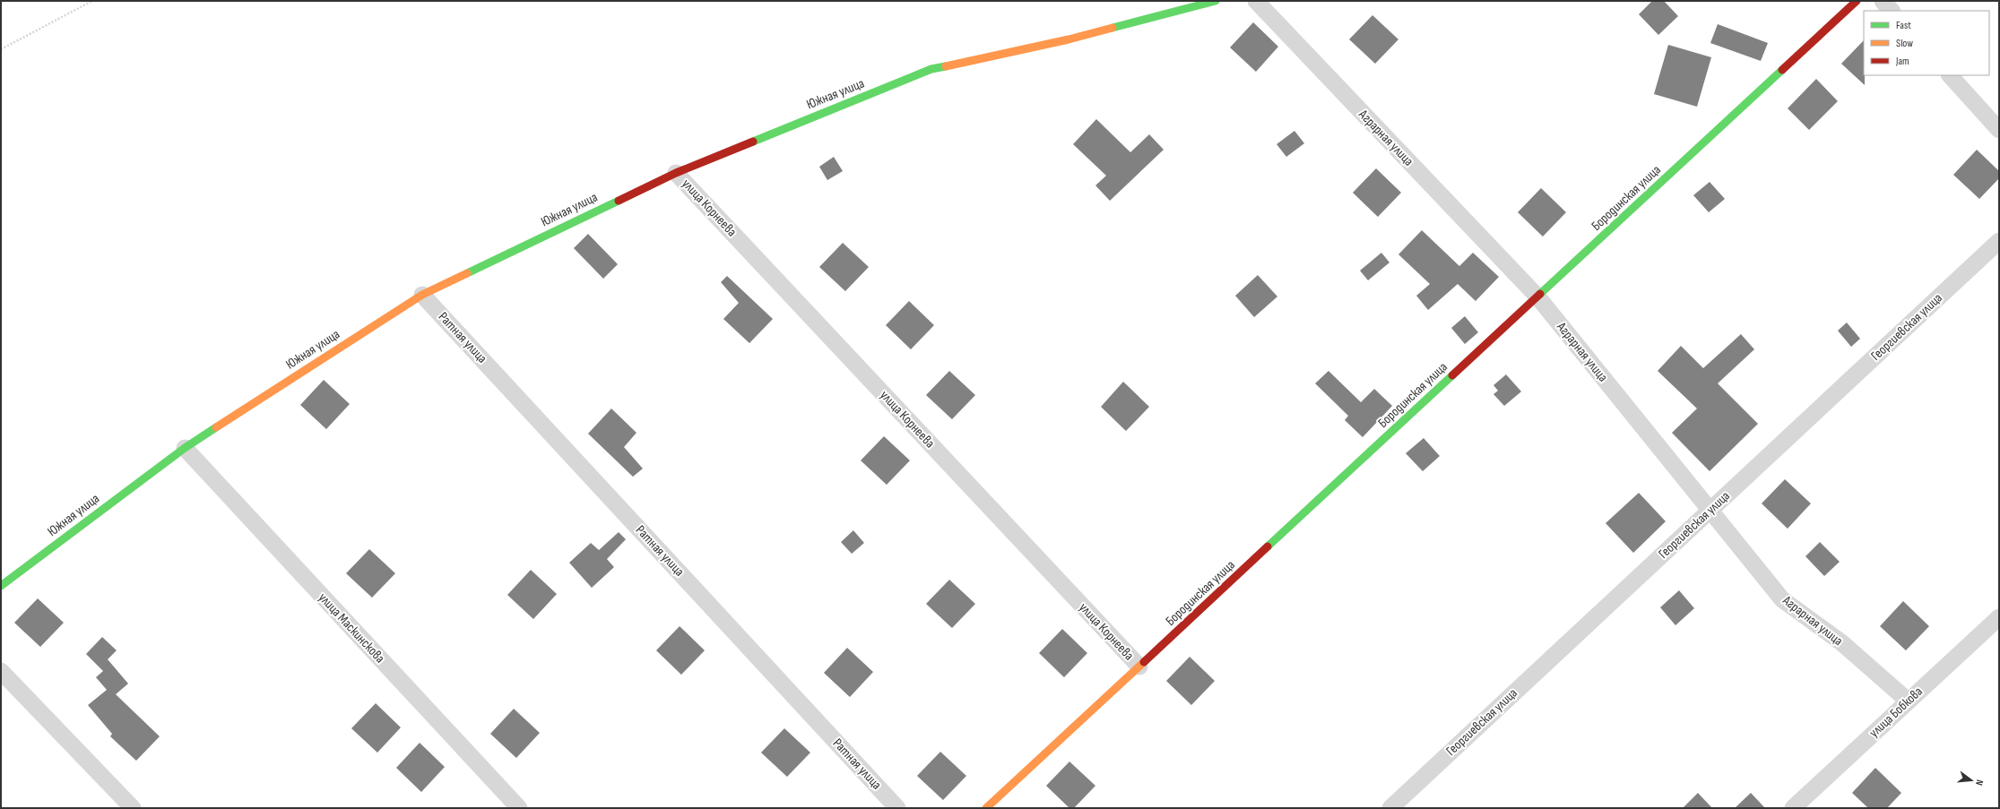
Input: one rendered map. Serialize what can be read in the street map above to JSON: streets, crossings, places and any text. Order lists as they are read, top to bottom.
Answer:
{
  "streets": {
    "street": [
      "Южная улица",
      "Аграрная улица",
      "Бородинская улица",
      "улица Корнеева",
      "Георгиевская улица",
      "Ратная улица",
      "улица Маскинскова",
      "улица Бобкова"
    ]
  },
  "crossings": [
    ["Южная улица", "улица Корнеева"],
    ["Южная улица", "Ратная улица"],
    ["Южная улица", "улица Маскинскова"],
    ["Аграрная улица", "Бородинская улица"],
    ["Аграрная улица", "Георгиевская улица"],
    ["Аграрная улица", "улица Бобкова"],
    ["Бородинская улица", "улица Корнеева"]
  ],
  "legend": ["Fast", "Slow", "Jam"],
  "north": "right"
}
